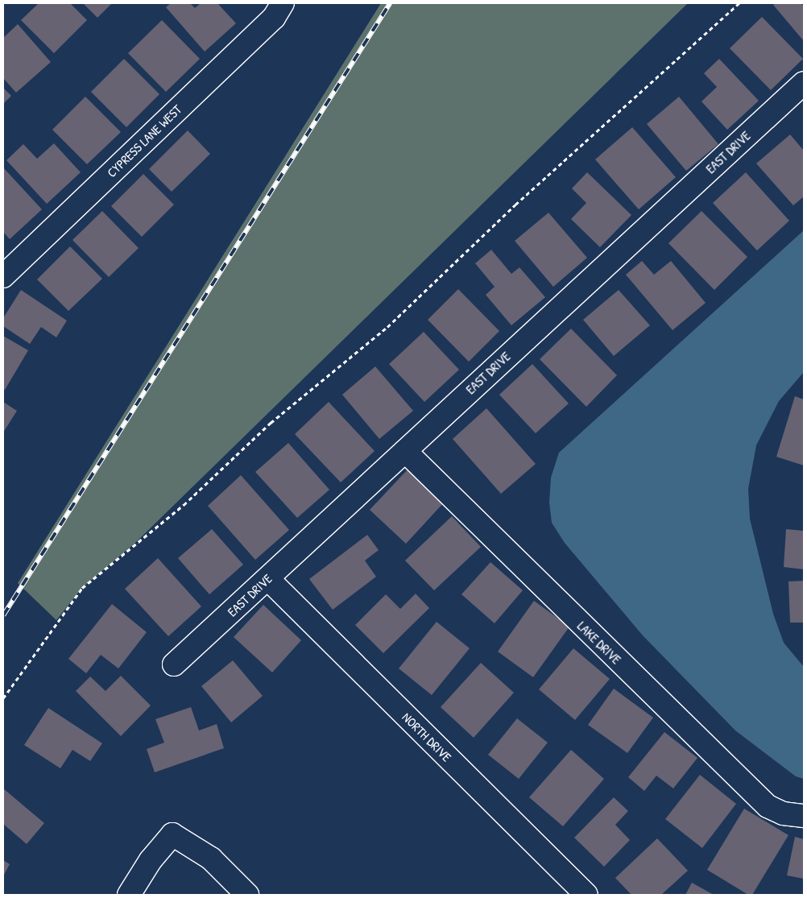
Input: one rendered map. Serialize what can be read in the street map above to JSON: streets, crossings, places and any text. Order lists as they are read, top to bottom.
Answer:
{
  "streets": {
    "street": [
      "CYPRESS LANE WEST",
      "EAST DRIVE",
      "LAKE DRIVE",
      "NORTH DRIVE"
    ]
  },
  "crossings": [
    ["EAST DRIVE", "LAKE DRIVE"],
    ["EAST DRIVE", "NORTH DRIVE"]
  ]
}
